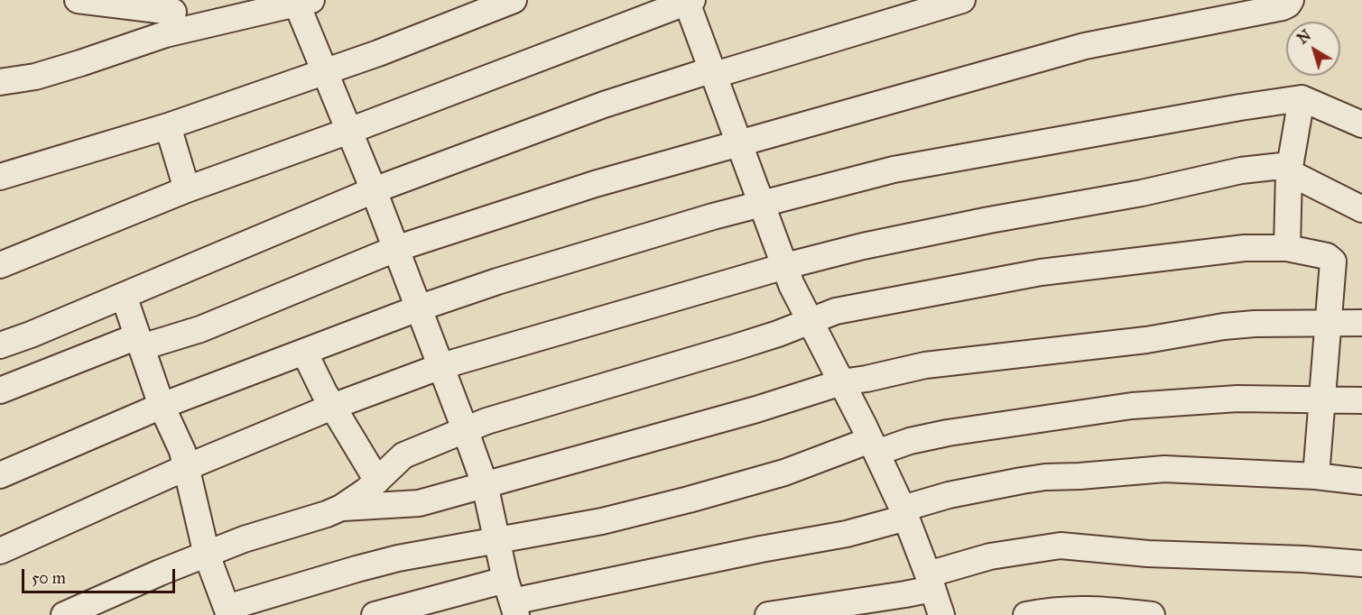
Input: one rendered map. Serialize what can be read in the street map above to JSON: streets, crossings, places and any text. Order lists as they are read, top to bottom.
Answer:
{
  "scale_bar": "50 m",
  "north": "top left"
}
